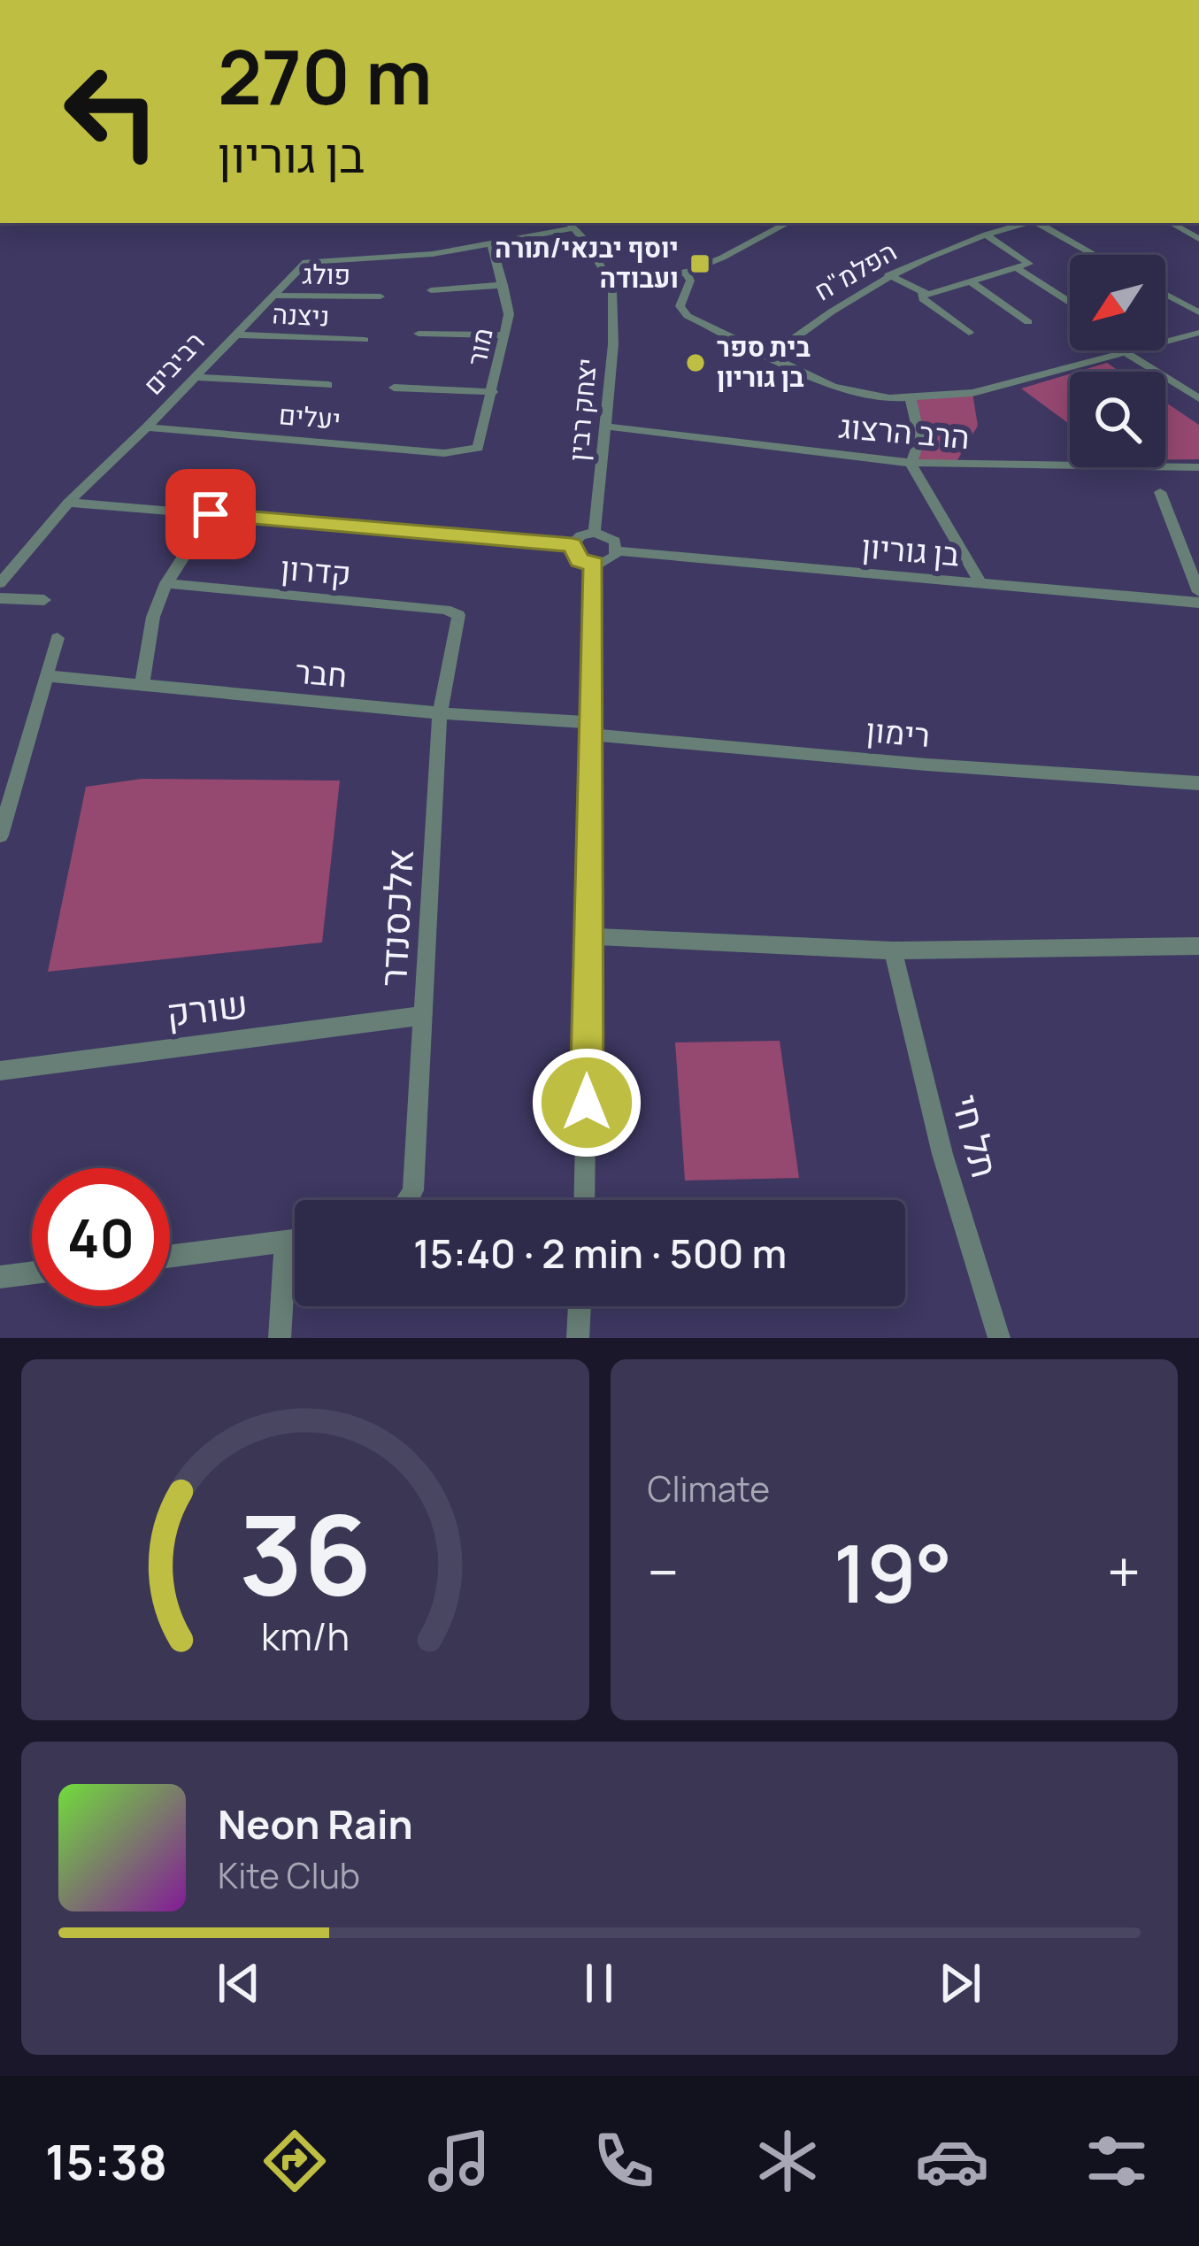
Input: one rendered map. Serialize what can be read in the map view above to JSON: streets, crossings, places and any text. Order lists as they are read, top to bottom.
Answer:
{
  "streets": {
    "street": [
      "הפלמ\"ח",
      "פולג",
      "ניצנה",
      "מור",
      "רביבים",
      "יצחק רבין",
      "יעלים",
      "הרב הרצוג",
      "בן גוריון",
      "קדרון",
      "חבר",
      "רימון",
      "אלכסנדר",
      "שורק",
      "תל חי"
    ]
  },
  "crossings": [
    ["פולג", "רביבים"],
    ["ניצנה", "רביבים"],
    ["מור", "רביבים"],
    ["מור", "יעלים"],
    ["רביבים", "יעלים"],
    ["יצחק רבין", "הרב הרצוג"],
    ["יצחק רבין", "בן גוריון"],
    ["קדרון", "אלכסנדר"],
    ["חבר", "רימון"],
    ["חבר", "אלכסנדר"],
    ["אלכסנדר", "שורק"]
  ],
  "places": {
    "transit": ["יוסף יבנאי/תורה ועבודה"],
    "other": ["בית ספר בן גוריון"]
  },
  "north": "bottom left",
  "page": {
    "turn": ["270 m", "בן גוריון"],
    "limit": "40",
    "trip": "15:40 · 2 min · 500 m",
    "tile": "Climate",
    "heat": ["−", "19°", "+"],
    "song": ["Neon Rain", "Kite Club"],
    "tabs": "15:38",
    "gauge": ["36", "km/h"]
  }
}
